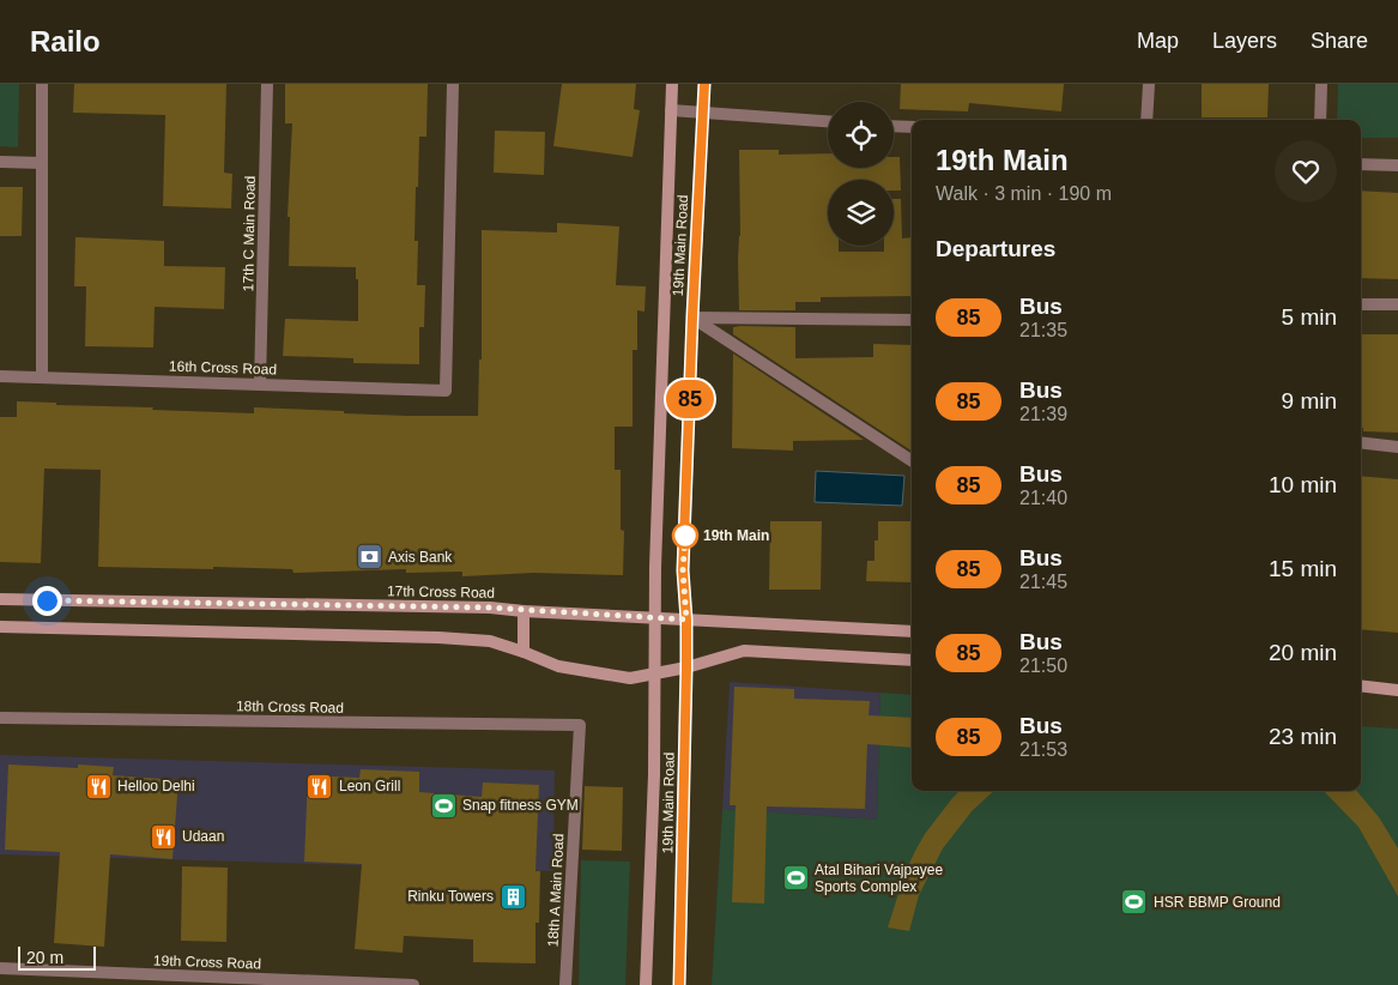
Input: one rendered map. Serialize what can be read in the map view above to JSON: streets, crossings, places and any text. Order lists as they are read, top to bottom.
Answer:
{
  "streets": {
    "main road": ["19th Main Road", "17th Cross Road"],
    "street": [
      "17th C Main Road",
      "16th Cross Road",
      "18th Cross Road",
      "18th A Main Road",
      "19th Cross Road"
    ]
  },
  "crossings": [
    ["17th C Main Road", "16th Cross Road"],
    ["19th Main Road", "17th Cross Road"],
    ["18th Cross Road", "18th A Main Road"]
  ],
  "places": {
    "other": ["19th Main"],
    "bank": ["Axis Bank"],
    "restaurant": ["Helloo Delhi", "Leon Grill", "Udaan"],
    "sports": ["Snap fitness GYM", "Atal Bihari Vajpayee Sports Complex", "HSR BBMP Ground"],
    "building": ["Rinku Towers"]
  },
  "lines": ["bus line 85"],
  "scale_bar": "20 m",
  "page": {
    "header": "Railo",
    "nav": ["Map", "Layers", "Share"],
    "on_map": "85",
    "heading": [
      ["19th Main", "Walk · 3 min · 190 m"],
      "Departures"
    ],
    "list": [
      {
        "mark": "85",
        "name": "Bus",
        "note": "21:35",
        "value": "5 min"
      },
      {
        "mark": "85",
        "name": "Bus",
        "note": "21:39",
        "value": "9 min"
      },
      {
        "mark": "85",
        "name": "Bus",
        "note": "21:40",
        "value": "10 min"
      },
      {
        "mark": "85",
        "name": "Bus",
        "note": "21:45",
        "value": "15 min"
      },
      {
        "mark": "85",
        "name": "Bus",
        "note": "21:50",
        "value": "20 min"
      },
      {
        "mark": "85",
        "name": "Bus",
        "note": "21:53",
        "value": "23 min"
      }
    ],
    "scale": "20 m"
  }
}
